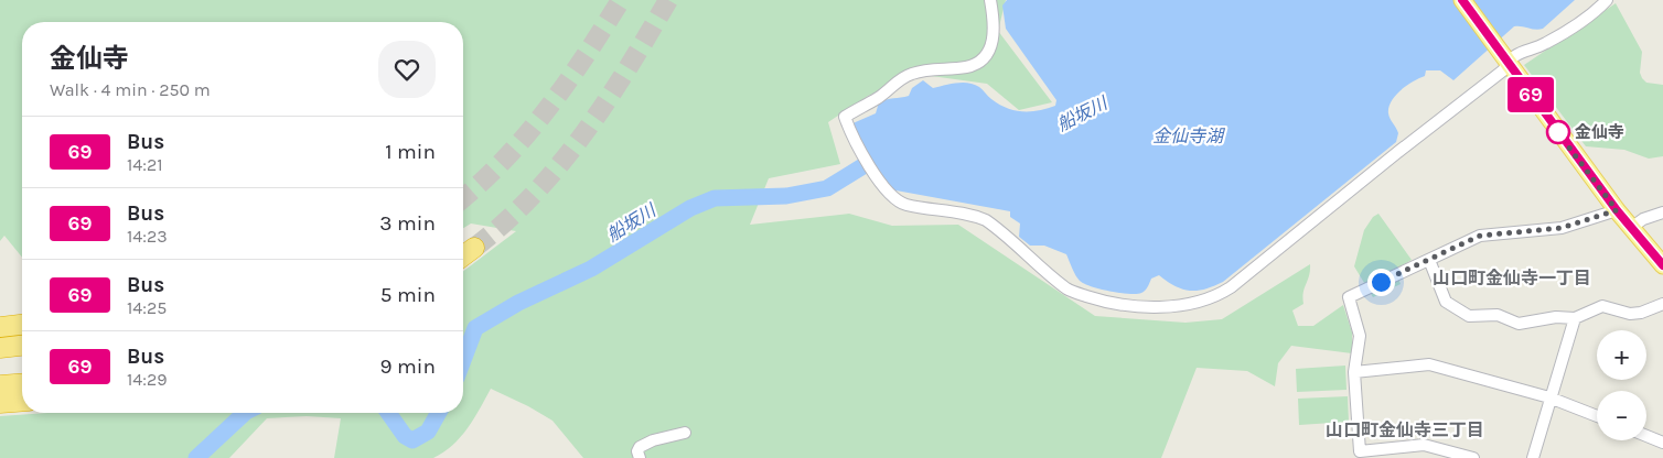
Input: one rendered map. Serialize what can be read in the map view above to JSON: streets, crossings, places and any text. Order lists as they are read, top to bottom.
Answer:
{
  "districts": ["山口町金仙寺一丁目", "山口町金仙寺三丁目"],
  "water": ["船坂川", "金仙寺湖"],
  "places": ["金仙寺"],
  "lines": ["bus line 69"],
  "page": {
    "on_map": "69",
    "heading": ["金仙寺", "Walk · 4 min · 250 m"],
    "list": [
      {
        "mark": "69",
        "name": "Bus",
        "note": "14:21",
        "value": "1 min"
      },
      {
        "mark": "69",
        "name": "Bus",
        "note": "14:23",
        "value": "3 min"
      },
      {
        "mark": "69",
        "name": "Bus",
        "note": "14:25",
        "value": "5 min"
      },
      {
        "mark": "69",
        "name": "Bus",
        "note": "14:29",
        "value": "9 min"
      }
    ],
    "map_buttons": ["+", "−"]
  }
}
